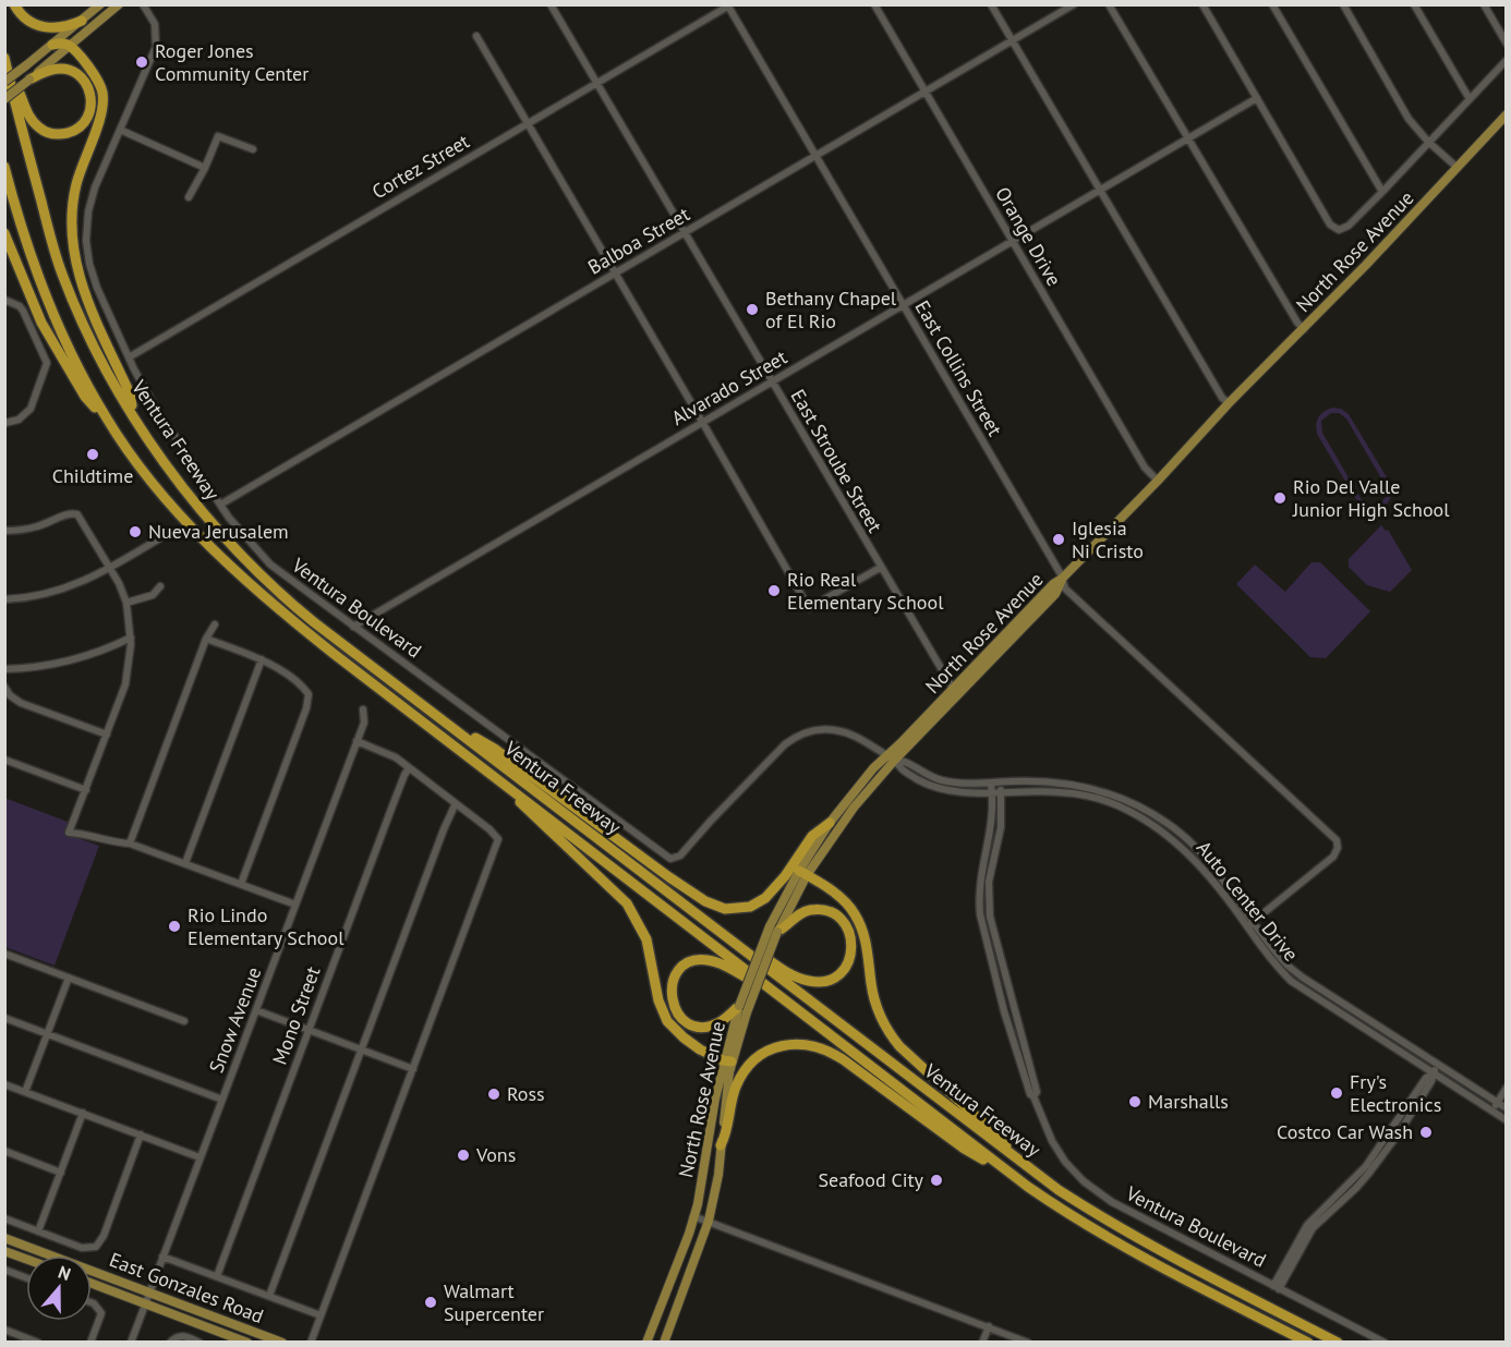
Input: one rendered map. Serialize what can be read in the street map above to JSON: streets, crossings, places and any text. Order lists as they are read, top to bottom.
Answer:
{
  "streets": {
    "highway": ["Ventura Freeway"],
    "main road": ["North Rose Avenue", "East Gonzales Road"],
    "street": [
      "Cortez Street",
      "Orange Drive",
      "Balboa Street",
      "East Collins Street",
      "Alvarado Street",
      "East Stroube Street",
      "Ventura Boulevard",
      "Auto Center Drive",
      "Mono Street",
      "Snow Avenue"
    ]
  },
  "crossings": [
    ["Cortez Street", "East Collins Street"],
    ["Cortez Street", "East Stroube Street"],
    ["Cortez Street", "Ventura Boulevard"],
    ["Orange Drive", "Balboa Street"],
    ["Orange Drive", "North Rose Avenue"],
    ["Orange Drive", "Alvarado Street"],
    ["Balboa Street", "East Collins Street"],
    ["Balboa Street", "East Stroube Street"],
    ["Balboa Street", "Ventura Boulevard"],
    ["North Rose Avenue", "East Collins Street"],
    ["North Rose Avenue", "East Stroube Street"],
    ["North Rose Avenue", "Ventura Boulevard"],
    ["North Rose Avenue", "Auto Center Drive"],
    ["East Collins Street", "Alvarado Street"],
    ["East Collins Street", "Auto Center Drive"],
    ["Alvarado Street", "East Stroube Street"],
    ["Alvarado Street", "Ventura Boulevard"],
    ["Ventura Boulevard", "Auto Center Drive"],
    ["Snow Avenue", "East Gonzales Road"]
  ],
  "places": [
    "Roger Jones Community Center",
    "Bethany Chapel of El Rio",
    "Childtime",
    "Rio Del Valle Junior High School",
    "Nueva Jerusalem",
    "Iglesia Ni Cristo",
    "Rio Real Elementary School",
    "Rio Lindo Elementary School",
    "Fry's Electronics",
    "Ross",
    "Marshalls",
    "Costco Car Wash",
    "Vons",
    "Seafood City",
    "Walmart Supercenter"
  ],
  "north": "top"
}
